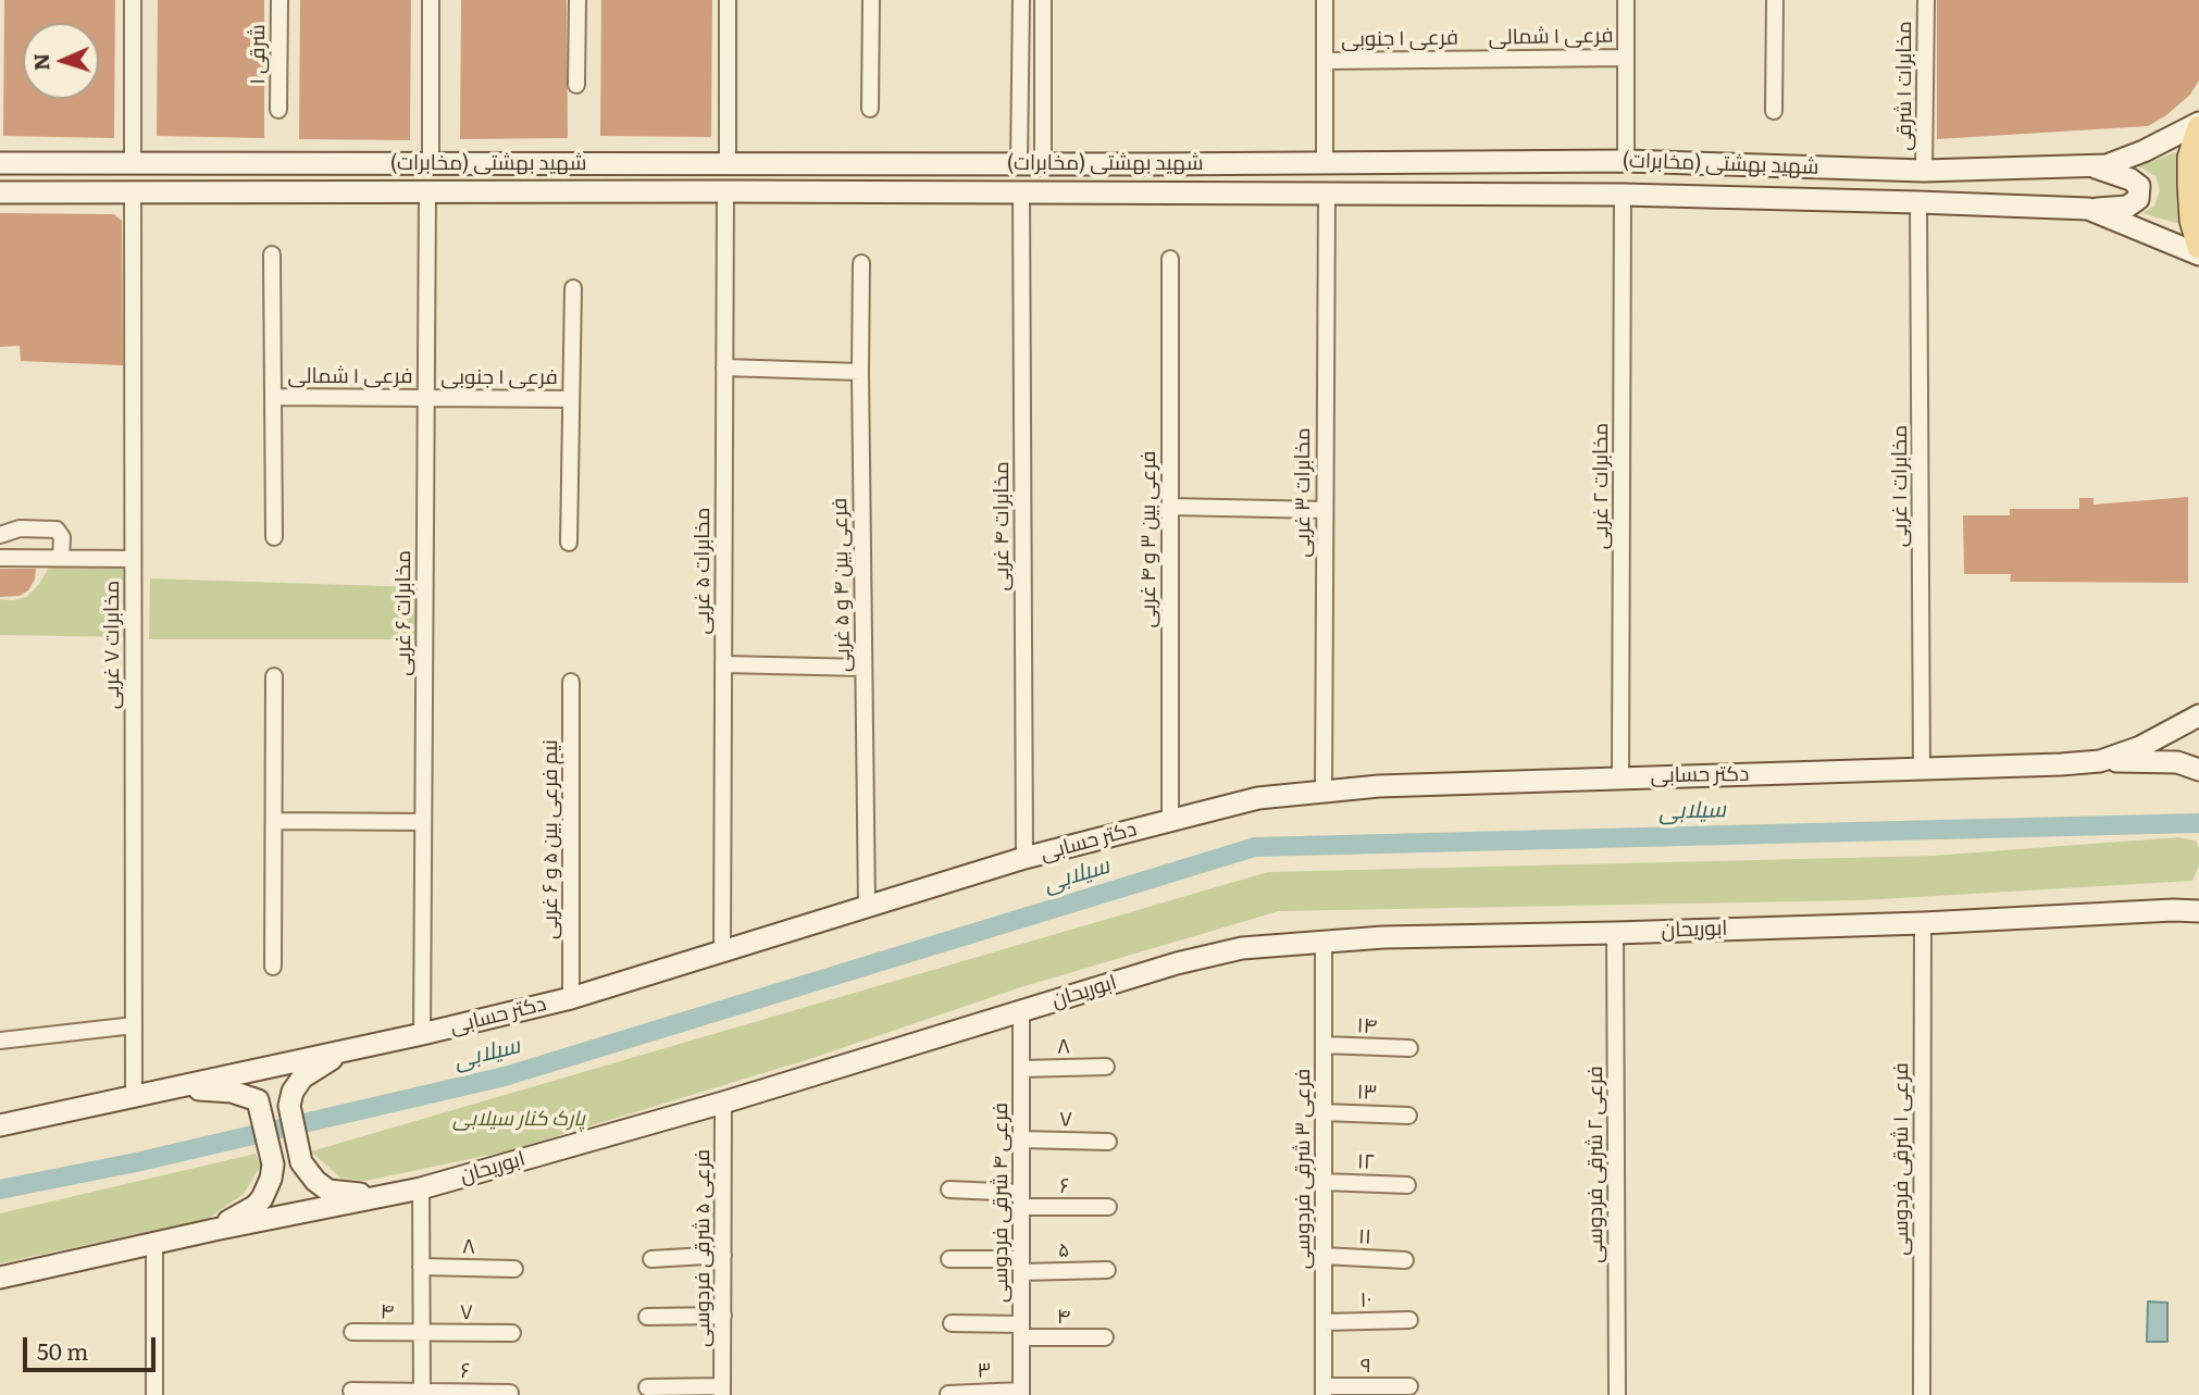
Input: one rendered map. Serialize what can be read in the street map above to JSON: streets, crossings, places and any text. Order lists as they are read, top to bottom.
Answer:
{
  "streets": {
    "main road": ["شهید بهشتی (مخابرات)", "دکتر حسابی", "ابوریحان"],
    "street": [
      "فرعی ۱ شمالی",
      "فرعی ۱ جنوبی",
      "شرقی ۱",
      "مخابرات ۱ شرقی",
      "مخابرات ۲ غربی",
      "مخابرات ۱ غربی",
      "مخابرات ۳ غربی",
      "مخابرات ۴ غربی",
      "فرعی بین ۳ و ۴ غربی",
      "مخابرات ۵ غربی",
      "فرعی بین ۴ و ۵ غربی",
      "مخابرات ۶ غربی",
      "مخابرات ۷ غربی",
      "نیم فرعی بین ۵ و ۶ غربی",
      "۱۴",
      "۸",
      "۱۳",
      "۷",
      "فرعی ۱ شرقی فردوسی",
      "۱۲",
      "فرعی ۲ شرقی فردوسی",
      "فرعی ۳ شرقی فردوسی",
      "۶",
      "فرعی ۴ شرقی فردوسی",
      "۱۱",
      "فرعی ۵ شرقی فردوسی",
      "۵",
      "۱۰",
      "۴",
      "۹",
      "۳"
    ]
  },
  "crossings": [
    ["فرعی ۱ شمالی", "فرعی ۱ جنوبی"],
    ["فرعی ۱ شمالی", "مخابرات ۶ غربی"],
    ["فرعی ۱ جنوبی", "مخابرات ۶ غربی"],
    ["مخابرات ۱ شرقی", "شهید بهشتی (مخابرات)"],
    ["شهید بهشتی (مخابرات)", "مخابرات ۲ غربی"],
    ["شهید بهشتی (مخابرات)", "مخابرات ۱ غربی"],
    ["شهید بهشتی (مخابرات)", "مخابرات ۳ غربی"],
    ["شهید بهشتی (مخابرات)", "مخابرات ۴ غربی"],
    ["شهید بهشتی (مخابرات)", "مخابرات ۵ غربی"],
    ["شهید بهشتی (مخابرات)", "مخابرات ۶ غربی"],
    ["شهید بهشتی (مخابرات)", "مخابرات ۷ غربی"],
    ["مخابرات ۲ غربی", "دکتر حسابی"],
    ["مخابرات ۱ غربی", "دکتر حسابی"],
    ["مخابرات ۳ غربی", "دکتر حسابی"],
    ["مخابرات ۴ غربی", "دکتر حسابی"],
    ["فرعی بین ۳ و ۴ غربی", "دکتر حسابی"],
    ["مخابرات ۵ غربی", "دکتر حسابی"],
    ["فرعی بین ۴ و ۵ غربی", "دکتر حسابی"],
    ["مخابرات ۶ غربی", "دکتر حسابی"],
    ["مخابرات ۷ غربی", "دکتر حسابی"],
    ["دکتر حسابی", "نیم فرعی بین ۵ و ۶ غربی"],
    ["ابوریحان", "فرعی ۱ شرقی فردوسی"],
    ["ابوریحان", "فرعی ۲ شرقی فردوسی"],
    ["ابوریحان", "فرعی ۳ شرقی فردوسی"],
    ["ابوریحان", "فرعی ۴ شرقی فردوسی"],
    ["ابوریحان", "فرعی ۵ شرقی فردوسی"],
    ["۱۴", "فرعی ۳ شرقی فردوسی"],
    ["۸", "فرعی ۴ شرقی فردوسی"],
    ["۱۳", "فرعی ۳ شرقی فردوسی"],
    ["۷", "فرعی ۴ شرقی فردوسی"],
    ["۷", "۴"],
    ["۱۲", "فرعی ۳ شرقی فردوسی"],
    ["فرعی ۳ شرقی فردوسی", "۱۱"],
    ["فرعی ۳ شرقی فردوسی", "۱۰"],
    ["فرعی ۳ شرقی فردوسی", "۹"],
    ["۶", "فرعی ۴ شرقی فردوسی"],
    ["فرعی ۴ شرقی فردوسی", "۵"],
    ["فرعی ۴ شرقی فردوسی", "۴"],
    ["فرعی ۴ شرقی فردوسی", "۳"]
  ],
  "water": ["سیلابی"],
  "parks": ["پارک کنار سیلابی"],
  "scale_bar": "50 m",
  "north": "left"
}
